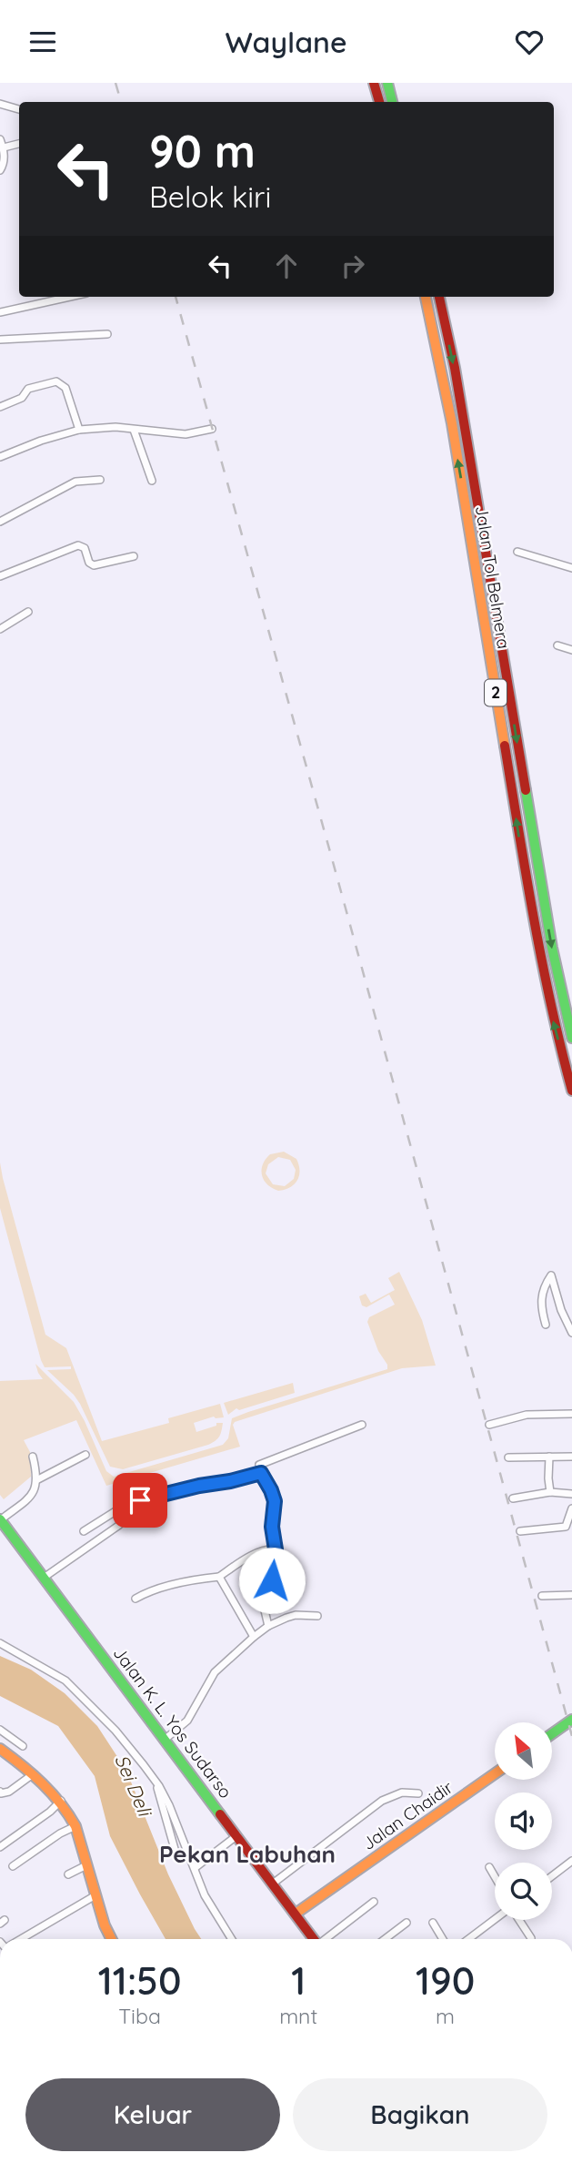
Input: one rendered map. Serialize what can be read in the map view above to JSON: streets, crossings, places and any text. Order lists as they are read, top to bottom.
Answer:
{
  "streets": {
    "main road": [
      "Jalan Tol Belmera",
      "2",
      "Jalan K. L. Yos Sudarso",
      "Jalan Chaidir"
    ]
  },
  "crossings": [
    ["Jalan K. L. Yos Sudarso", "Jalan Chaidir"]
  ],
  "districts": ["Pekan Labuhan"],
  "water": ["Sei Deli"],
  "north": "top left",
  "page": {
    "header": "Waylane",
    "turn": ["90 m", "Belok kiri"],
    "eta": [
      "11:50",
      "Tiba",
      "1",
      "mnt",
      "190",
      "m"
    ],
    "buttons": ["Keluar", "Bagikan"]
  }
}
